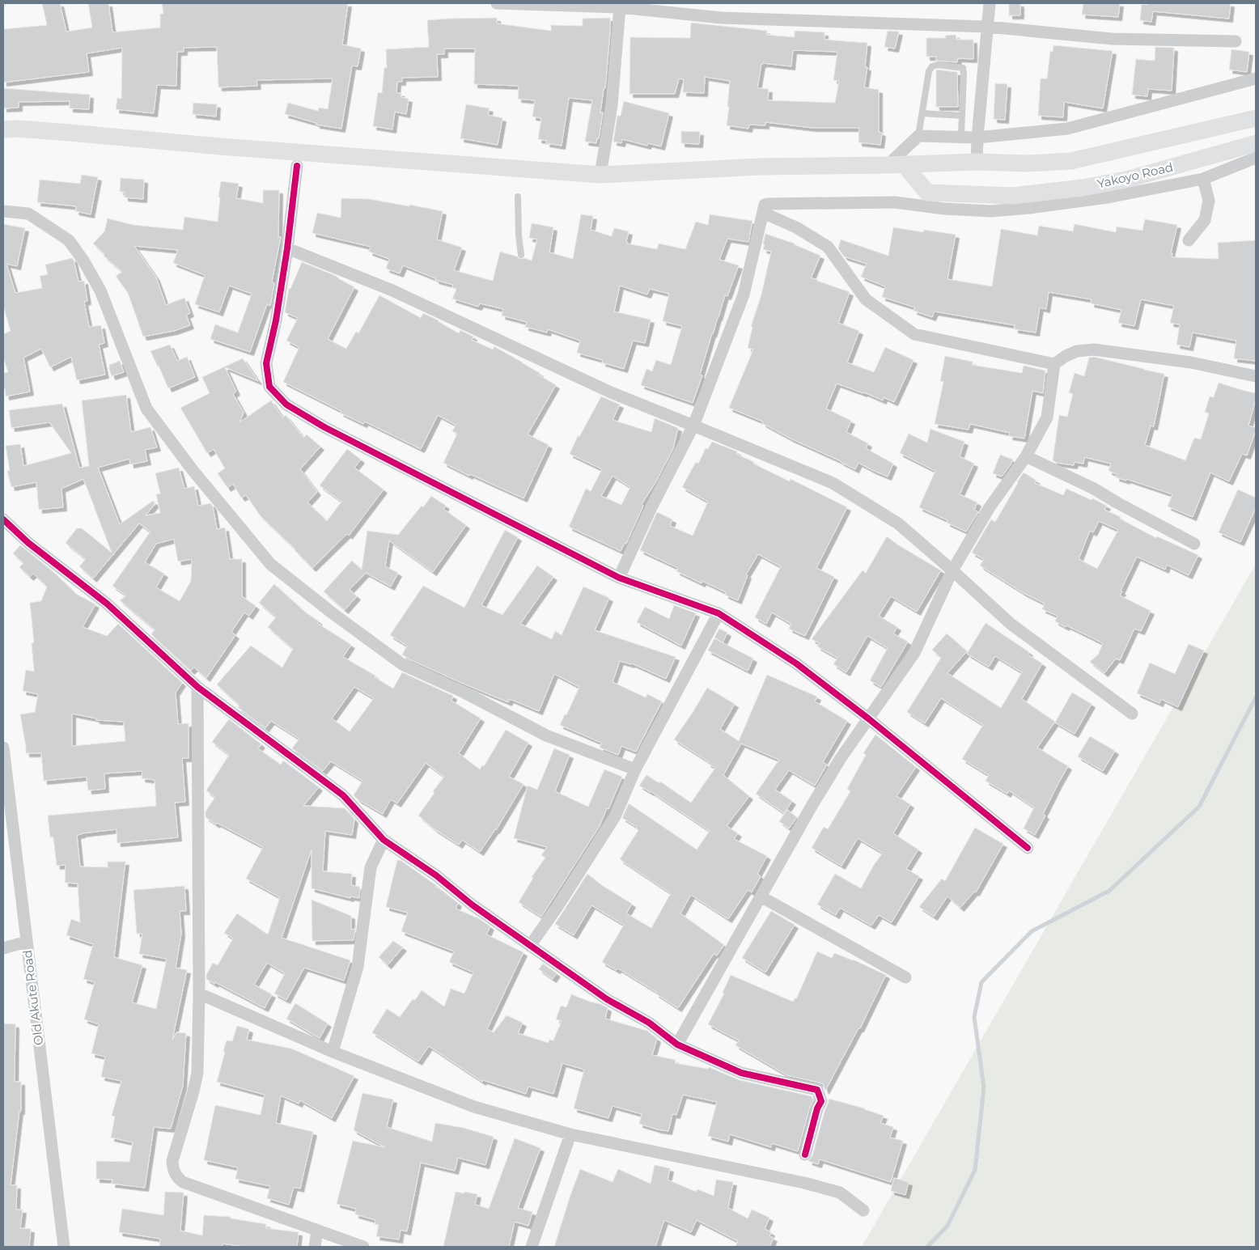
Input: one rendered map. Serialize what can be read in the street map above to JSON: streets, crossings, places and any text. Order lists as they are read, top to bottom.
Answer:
{
  "streets": {
    "main road": ["Yakoyo Road"],
    "street": ["Old Akute Road"]
  }
}
